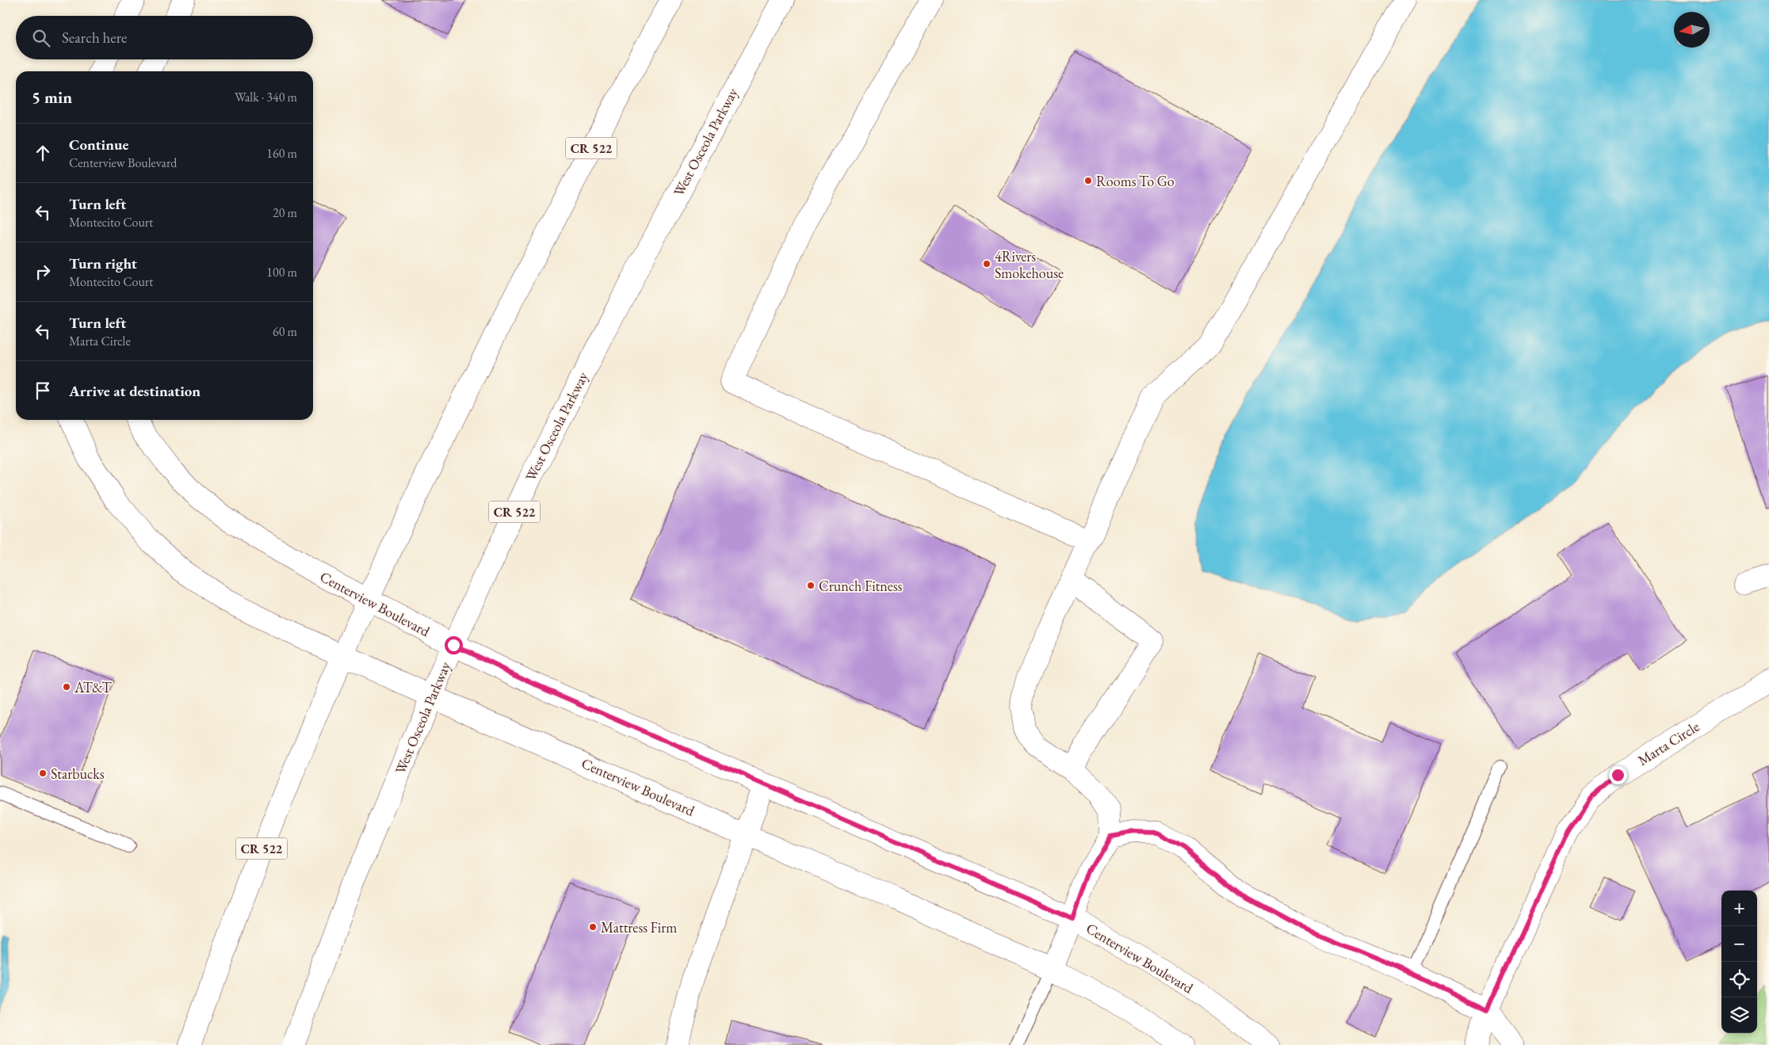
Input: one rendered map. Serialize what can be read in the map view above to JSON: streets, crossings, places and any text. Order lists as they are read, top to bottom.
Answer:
{
  "streets": {
    "street": [
      "West Osceola Parkway",
      "CR 522",
      "Centerview Boulevard",
      "Marta Circle"
    ]
  },
  "crossings": [
    ["West Osceola Parkway", "Centerview Boulevard"],
    ["CR 522", "Centerview Boulevard"]
  ],
  "places": [
    "Rooms To Go",
    "4Rivers Smokehouse",
    "Crunch Fitness",
    "AT&T",
    "Starbucks",
    "Mattress Firm"
  ],
  "north": "left",
  "page": {
    "search": "Search here",
    "heading": ["5 min", "Walk · 340 m"],
    "list": [
      ["Continue", "Centerview Boulevard", "160 m"],
      ["Turn left", "Montecito Court", "20 m"],
      ["Turn right", "Montecito Court", "100 m"],
      ["Turn left", "Marta Circle", "60 m"],
      "Arrive at destination"
    ],
    "map_buttons": ["+", "−"]
  }
}
